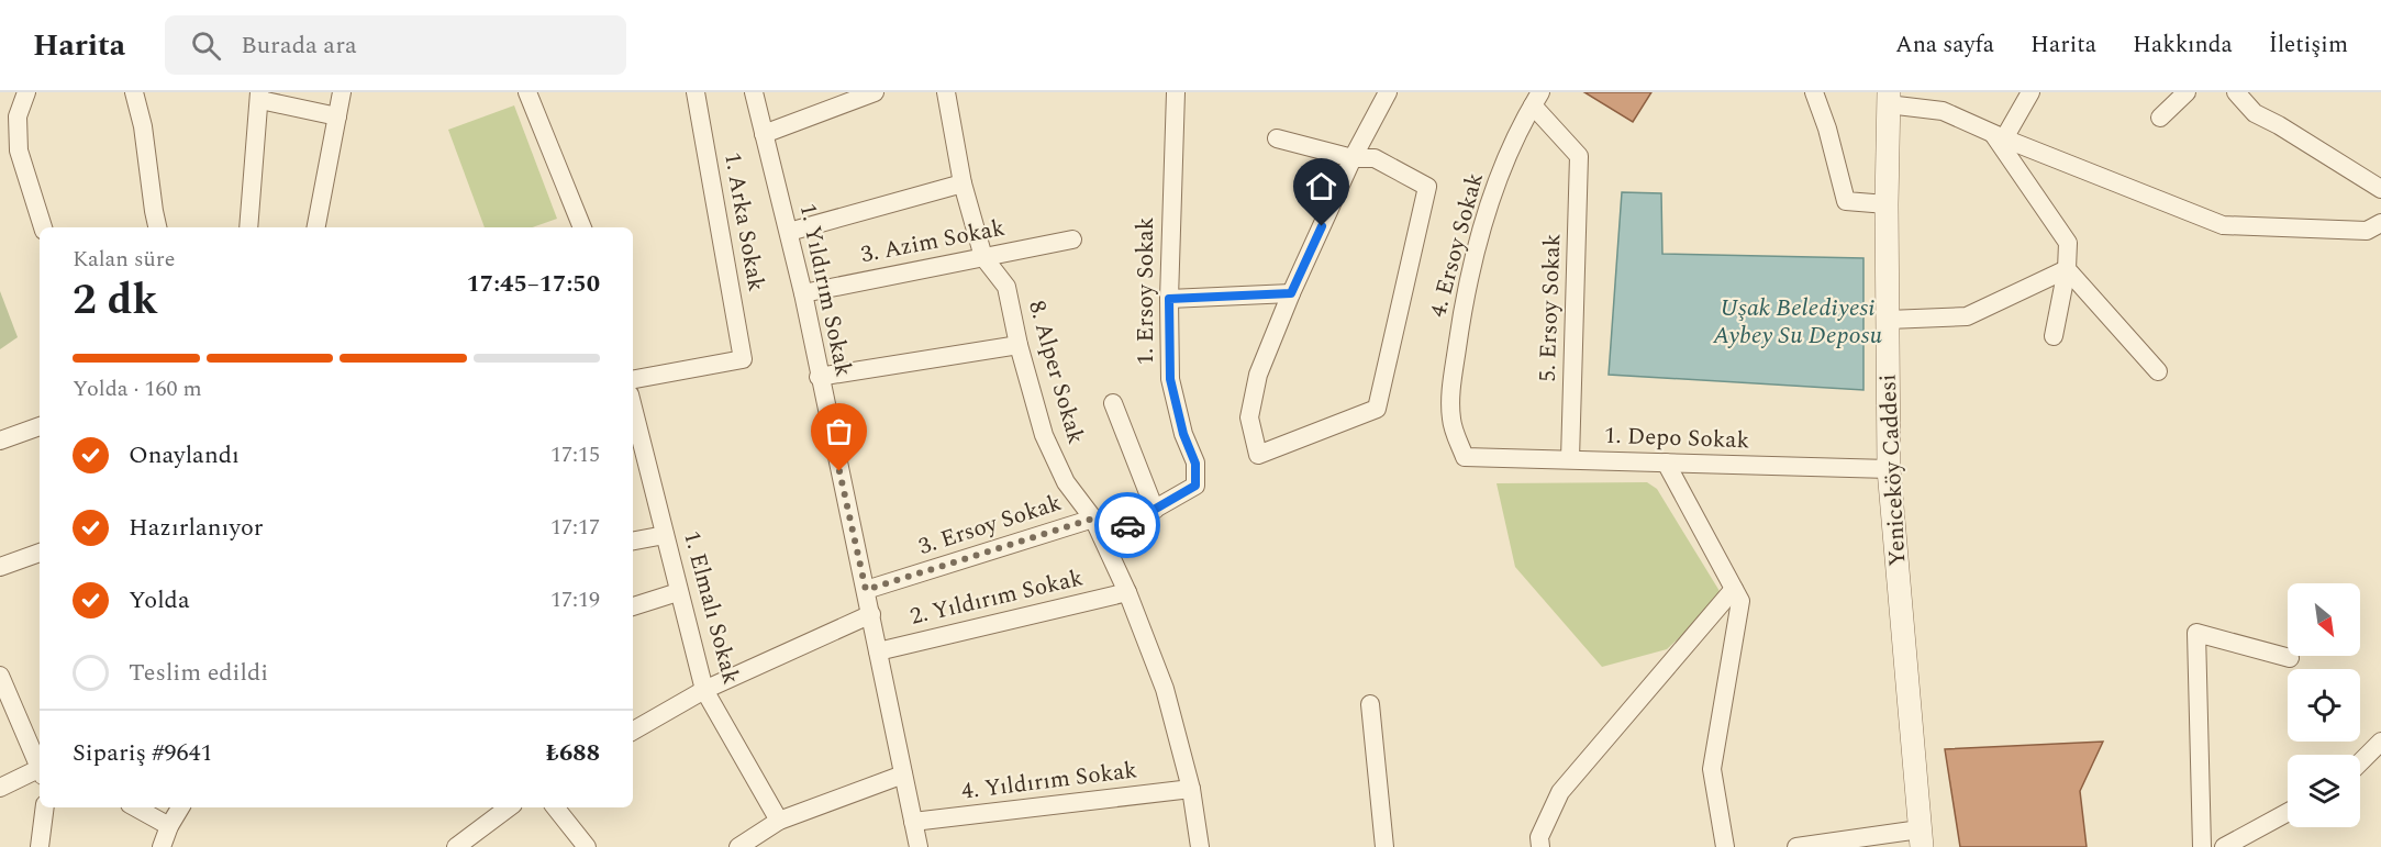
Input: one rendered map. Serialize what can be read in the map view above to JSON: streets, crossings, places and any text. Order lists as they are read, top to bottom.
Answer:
{
  "streets": {
    "street": [
      "1. Arka Sokak",
      "3. Azim Sokak",
      "4. Ersoy Sokak",
      "1. Yıldırım Sokak",
      "1. Ersoy Sokak",
      "5. Ersoy Sokak",
      "8. Alper Sokak",
      "1. Depo Sokak",
      "Yeniceköy Caddesi",
      "3. Ersoy Sokak",
      "2. Yıldırım Sokak",
      "1. Elmalı Sokak",
      "4. Yıldırım Sokak"
    ]
  },
  "crossings": [
    ["3. Azim Sokak", "1. Yıldırım Sokak"],
    ["3. Azim Sokak", "8. Alper Sokak"],
    ["4. Ersoy Sokak", "5. Ersoy Sokak"],
    ["4. Ersoy Sokak", "1. Depo Sokak"],
    ["1. Yıldırım Sokak", "3. Ersoy Sokak"],
    ["1. Yıldırım Sokak", "2. Yıldırım Sokak"],
    ["1. Yıldırım Sokak", "4. Yıldırım Sokak"],
    ["1. Ersoy Sokak", "3. Ersoy Sokak"],
    ["5. Ersoy Sokak", "1. Depo Sokak"],
    ["8. Alper Sokak", "3. Ersoy Sokak"],
    ["8. Alper Sokak", "2. Yıldırım Sokak"],
    ["8. Alper Sokak", "4. Yıldırım Sokak"],
    ["1. Depo Sokak", "Yeniceköy Caddesi"]
  ],
  "water": ["Uşak Belediyesi Aybey Su Deposu"],
  "north": "bottom right",
  "page": {
    "header": "Harita",
    "search": "Burada ara",
    "nav": [
      "Ana sayfa",
      "Harita",
      "Hakkında",
      "İletişim"
    ],
    "heading": ["2 dk", "Kalan süre", "17:45–17:50"],
    "panel": ["Sipariş #9641", "₺688"],
    "bar": "Yolda · 160 m",
    "list": [
      ["Onaylandı", "17:15"],
      ["Hazırlanıyor", "17:17"],
      ["Yolda", "17:19"],
      "Teslim edildi"
    ]
  }
}
